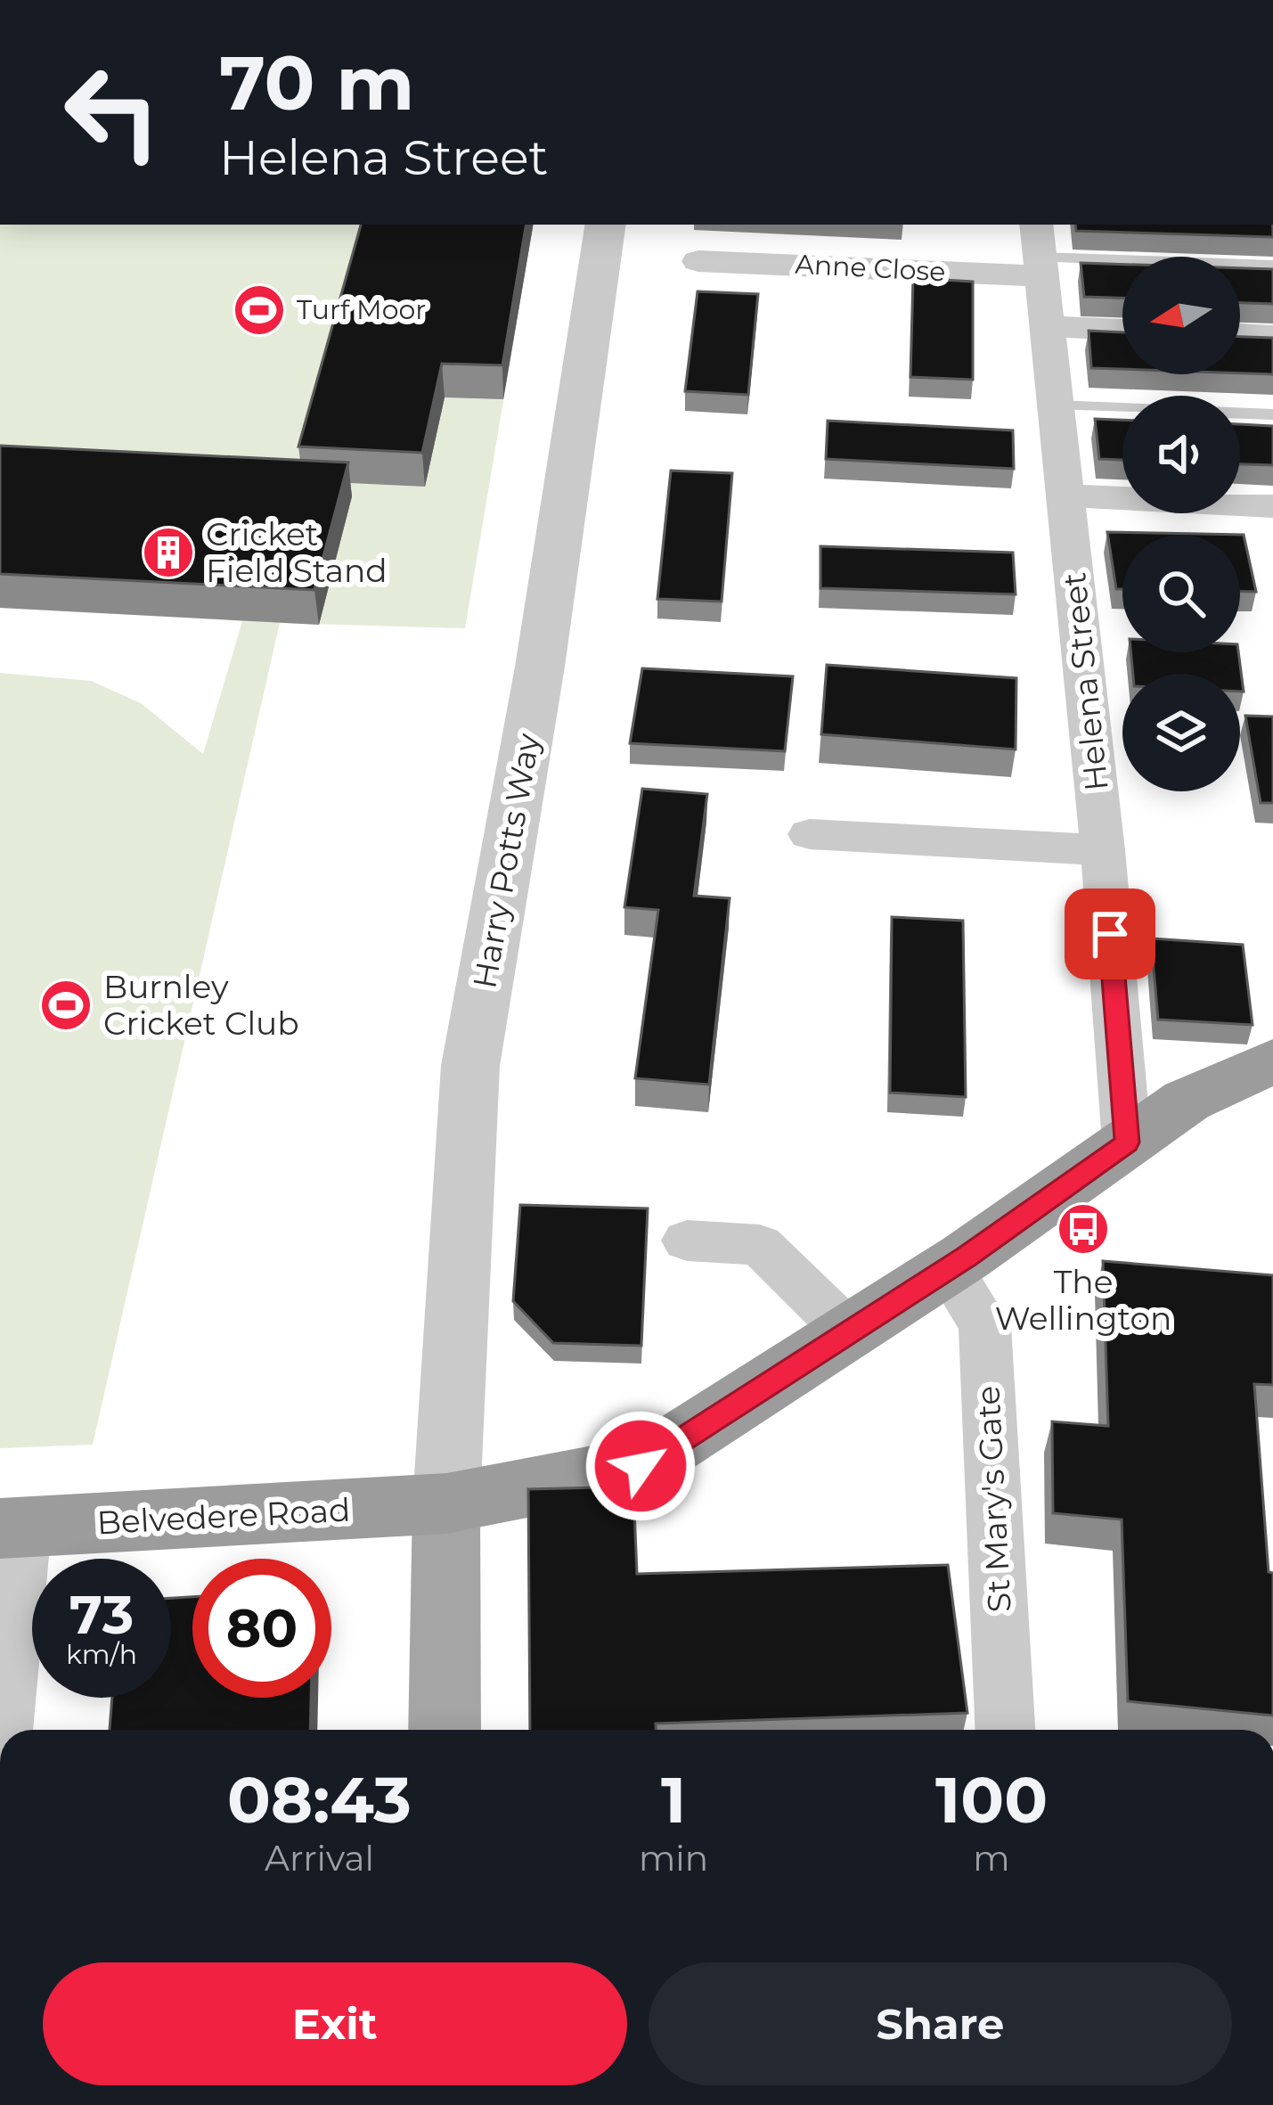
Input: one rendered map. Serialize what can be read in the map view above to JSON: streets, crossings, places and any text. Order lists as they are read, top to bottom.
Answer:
{
  "streets": {
    "highway": ["Belvedere Road"],
    "street": [
      "Anne Close",
      "Helena Street",
      "Harry Potts Way",
      "St Mary's Gate"
    ]
  },
  "crossings": [
    ["Anne Close", "Helena Street"],
    ["Helena Street", "Belvedere Road"],
    ["Harry Potts Way", "Belvedere Road"],
    ["St Mary's Gate", "Belvedere Road"]
  ],
  "places": {
    "sports": ["Turf Moor", "Burnley Cricket Club"],
    "building": ["Cricket Field Stand"],
    "bus stop": ["The Wellington"]
  },
  "north": "left",
  "page": {
    "turn": ["70 m", "Helena Street"],
    "speed": "73 km/h",
    "limit": "80",
    "eta": [
      "08:43",
      "Arrival",
      "1",
      "min",
      "100",
      "m"
    ],
    "buttons": ["Exit", "Share"]
  }
}
